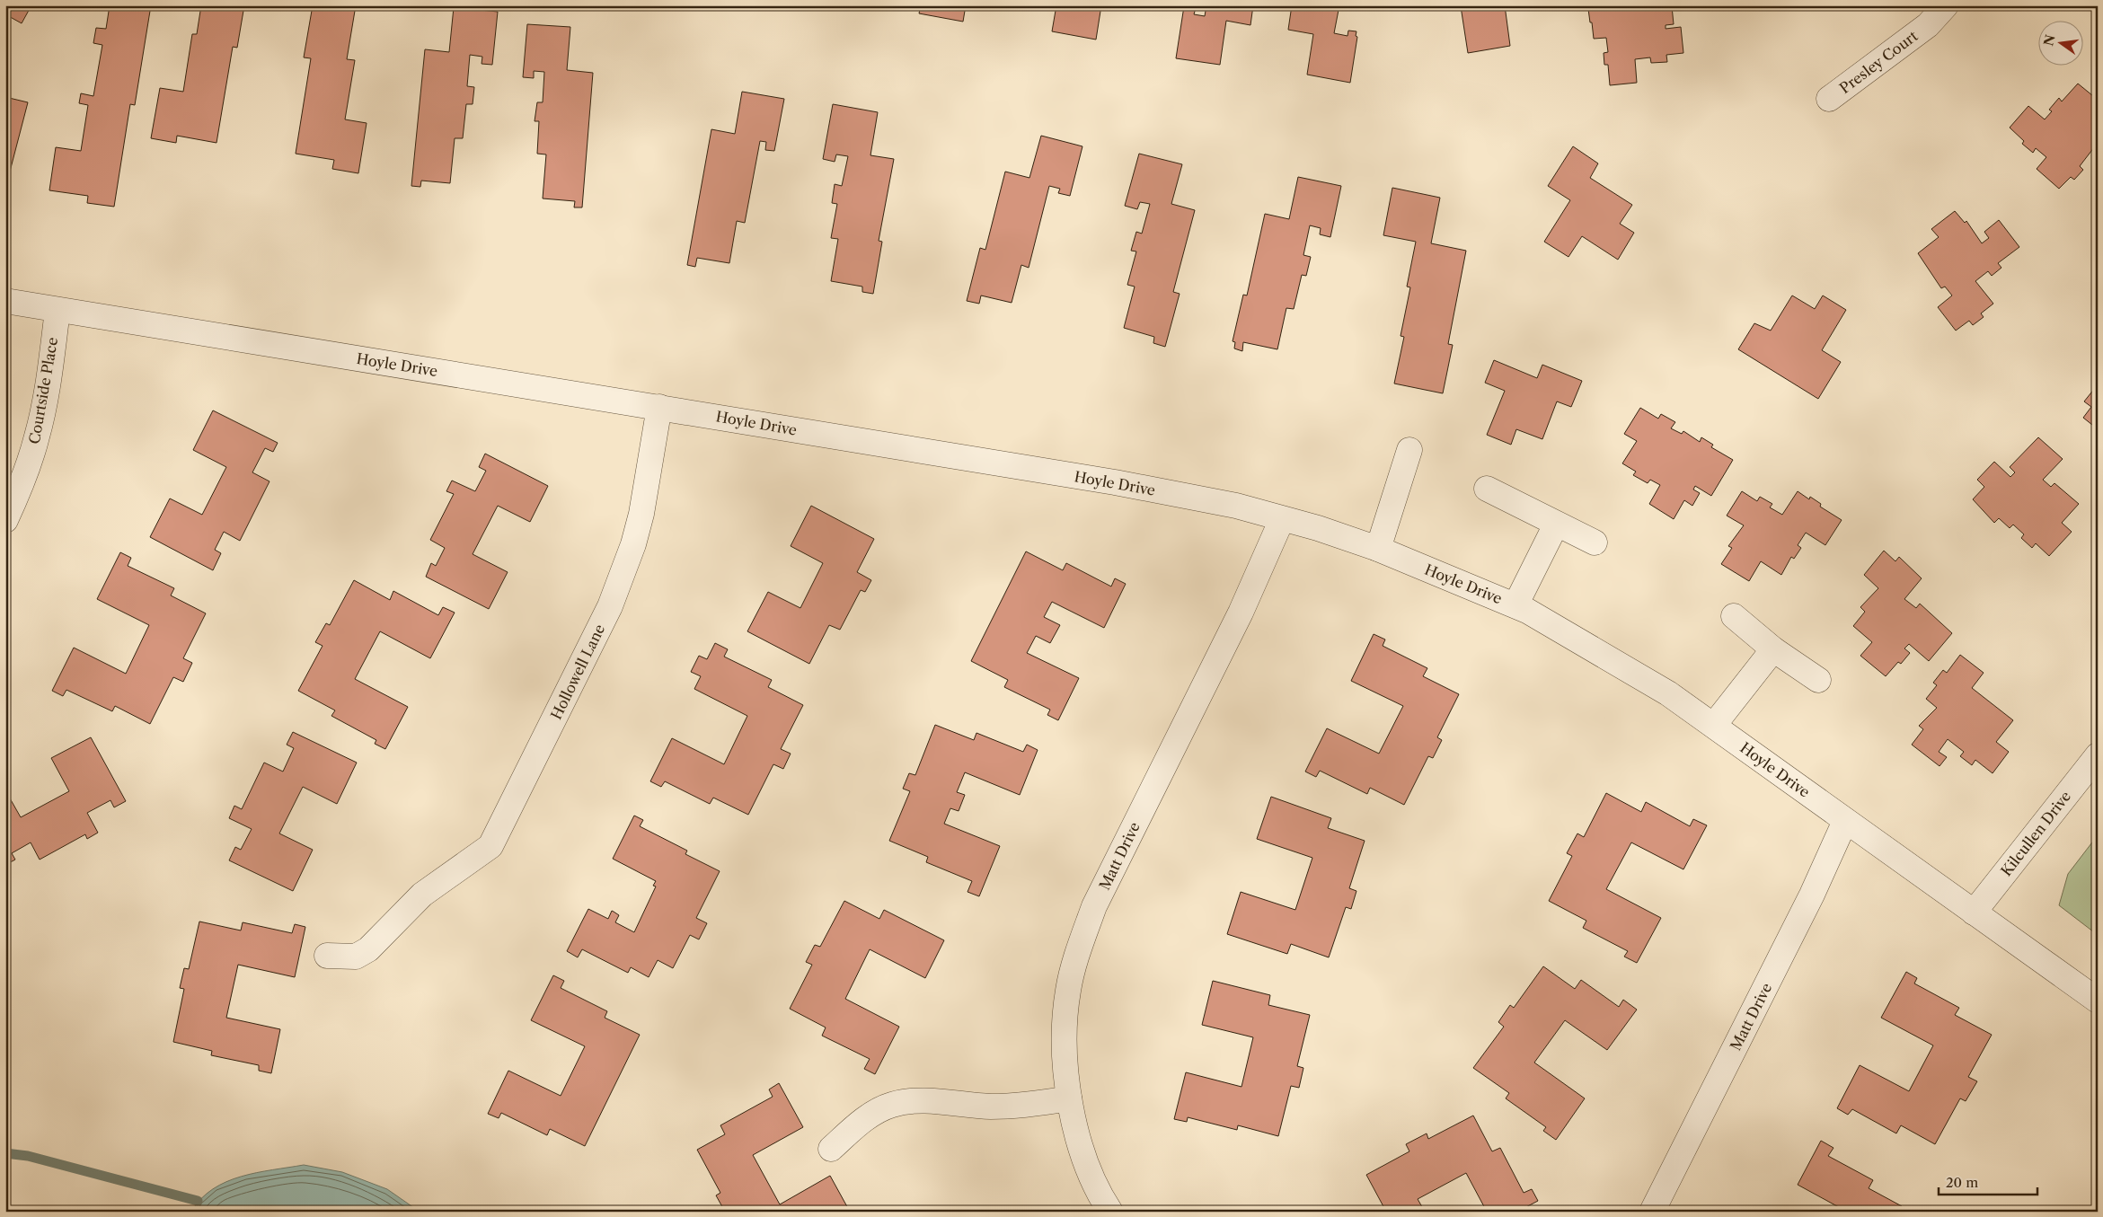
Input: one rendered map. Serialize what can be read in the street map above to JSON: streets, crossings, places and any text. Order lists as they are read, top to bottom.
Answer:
{
  "streets": {
    "street": [
      "Presley Court",
      "Hoyle Drive",
      "Courtside Place",
      "Hollowell Lane",
      "Kilcullen Drive",
      "Matt Drive"
    ]
  },
  "crossings": [
    ["Hoyle Drive", "Courtside Place"],
    ["Hoyle Drive", "Hollowell Lane"],
    ["Hoyle Drive", "Kilcullen Drive"],
    ["Hoyle Drive", "Matt Drive"]
  ],
  "scale_bar": "20 m",
  "north": "left"
}
